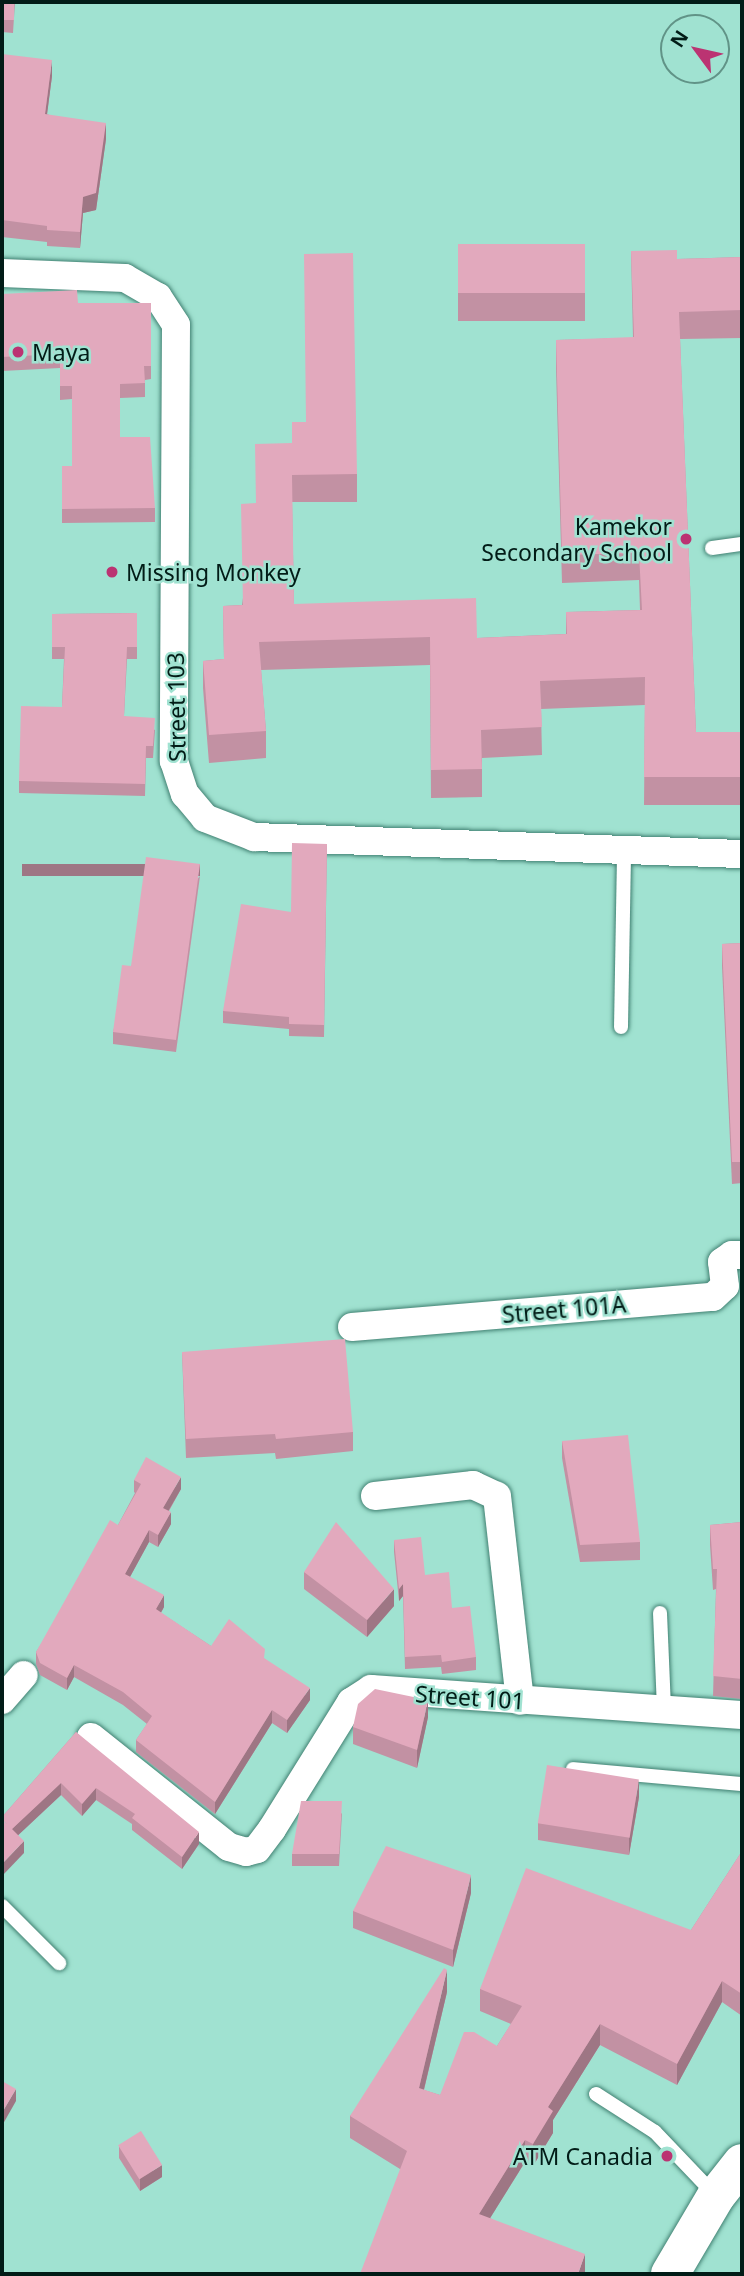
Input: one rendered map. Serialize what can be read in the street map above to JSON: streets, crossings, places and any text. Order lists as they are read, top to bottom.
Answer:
{
  "streets": {
    "street": ["Street 103", "Street 101A", "Street 101"]
  },
  "places": [
    "Maya",
    "Kamekor Secondary School",
    "Missing Monkey",
    "ATM Canadia"
  ],
  "north": "top left"
}
